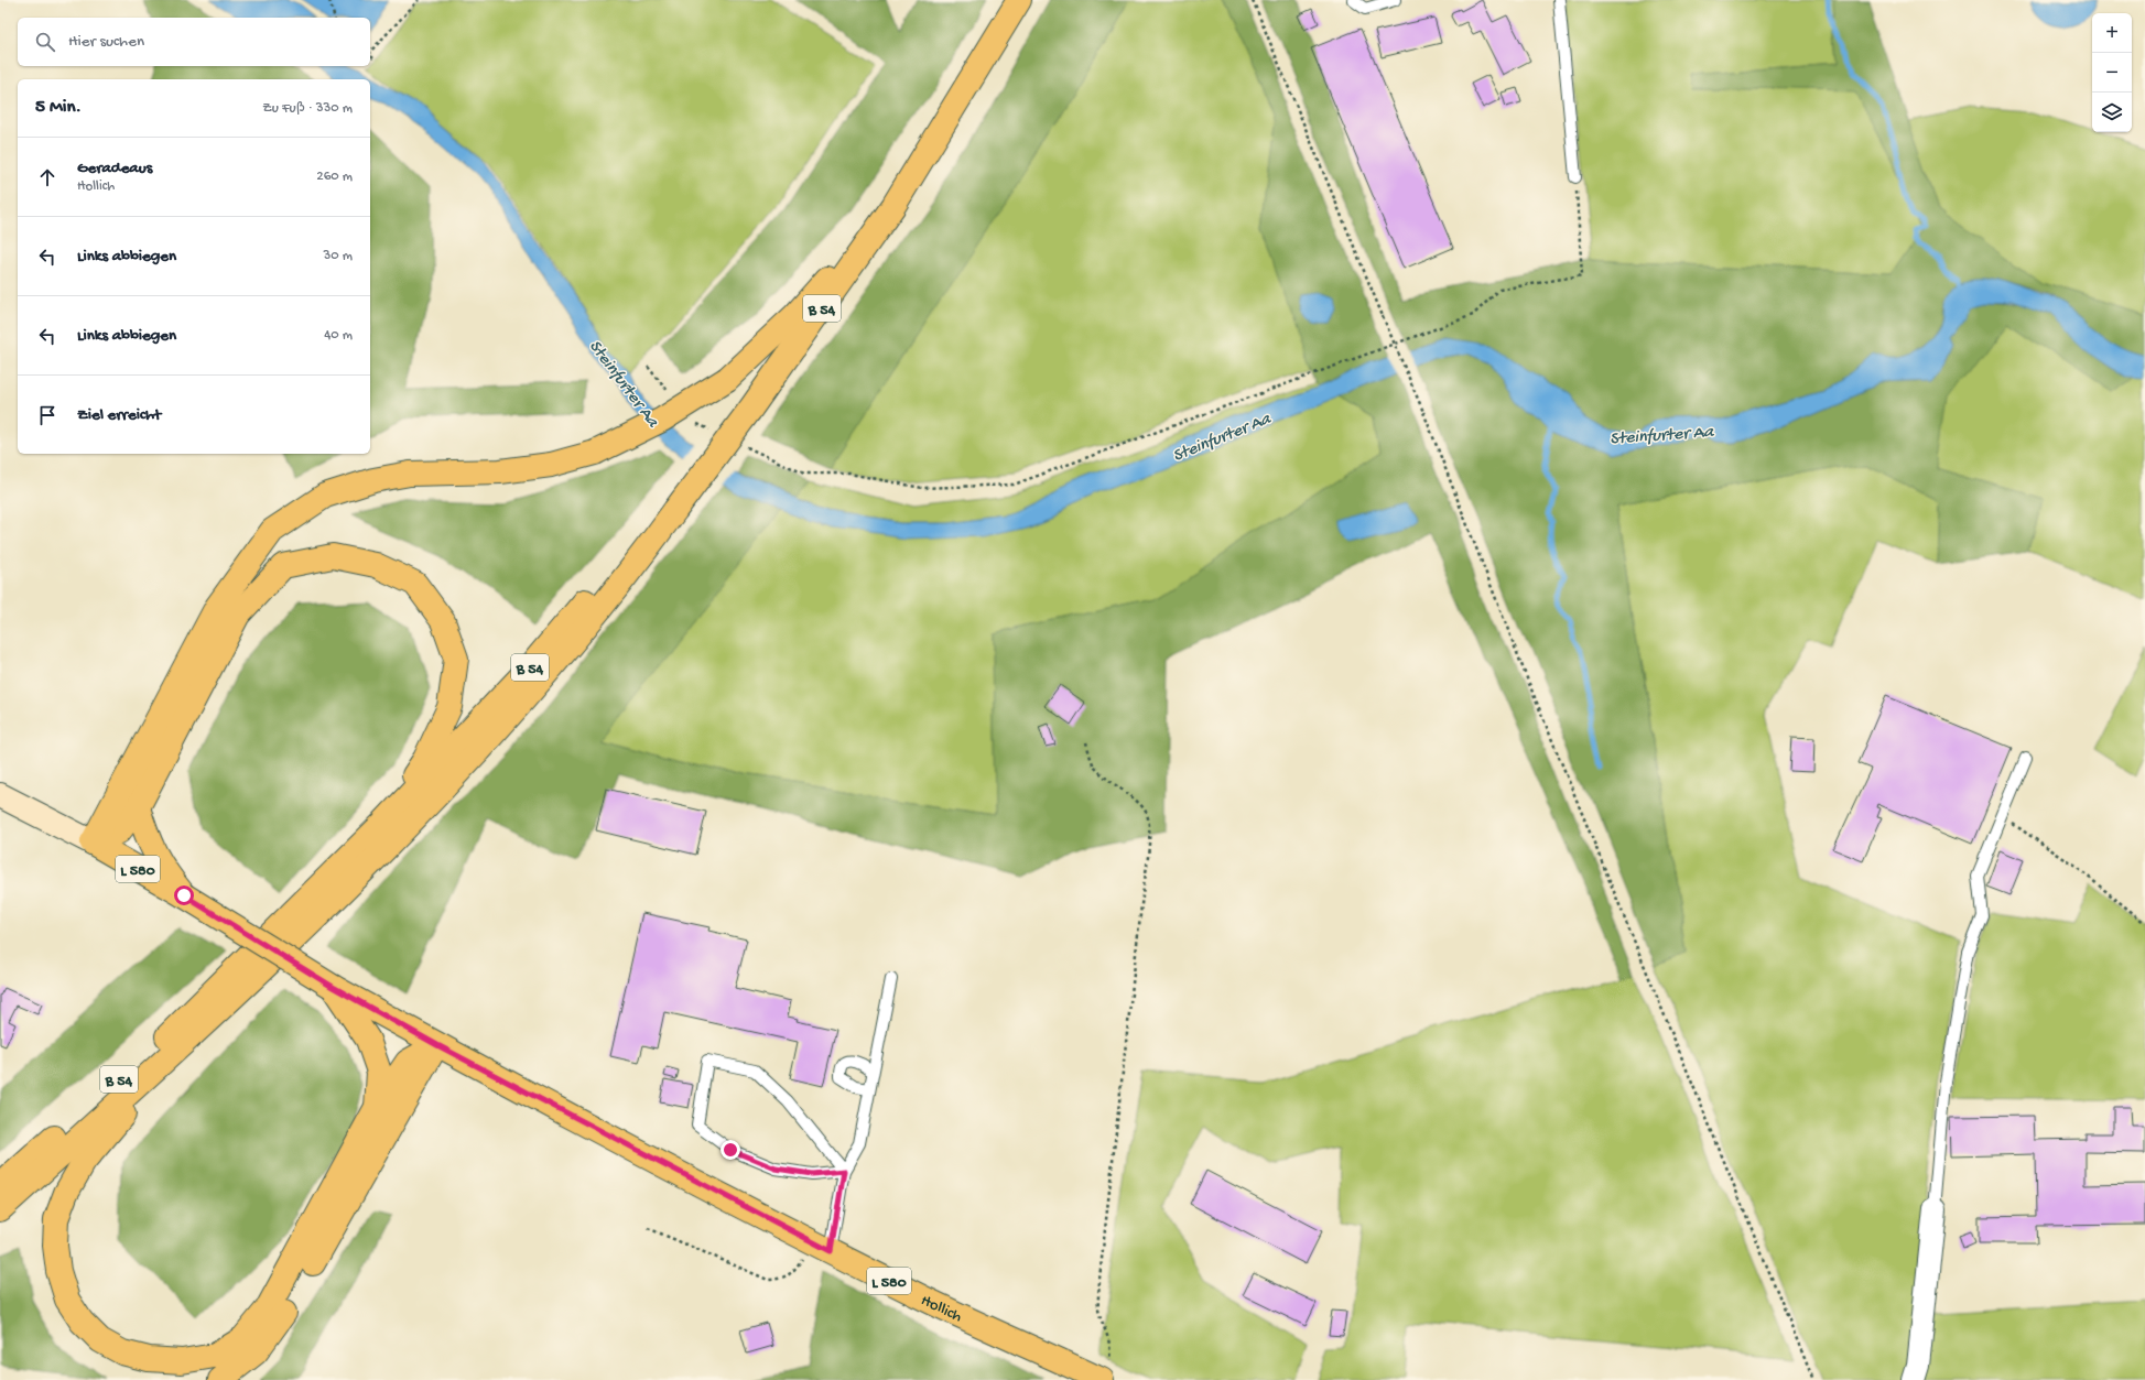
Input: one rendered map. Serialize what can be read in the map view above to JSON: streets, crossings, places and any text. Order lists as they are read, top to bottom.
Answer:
{
  "streets": {
    "main road": ["B 54", "L 580", "Hollich"]
  },
  "crossings": [
    ["L 580", "Hollich"]
  ],
  "water": ["Steinfurter Aa"],
  "page": {
    "map_buttons": ["+", "−"],
    "search": "Hier suchen",
    "heading": ["5 Min.", "Zu Fuß · 330 m"],
    "list": [
      ["Geradeaus", "Hollich", "260 m"],
      ["Links abbiegen", "30 m"],
      ["Links abbiegen", "40 m"],
      "Ziel erreicht"
    ]
  }
}
